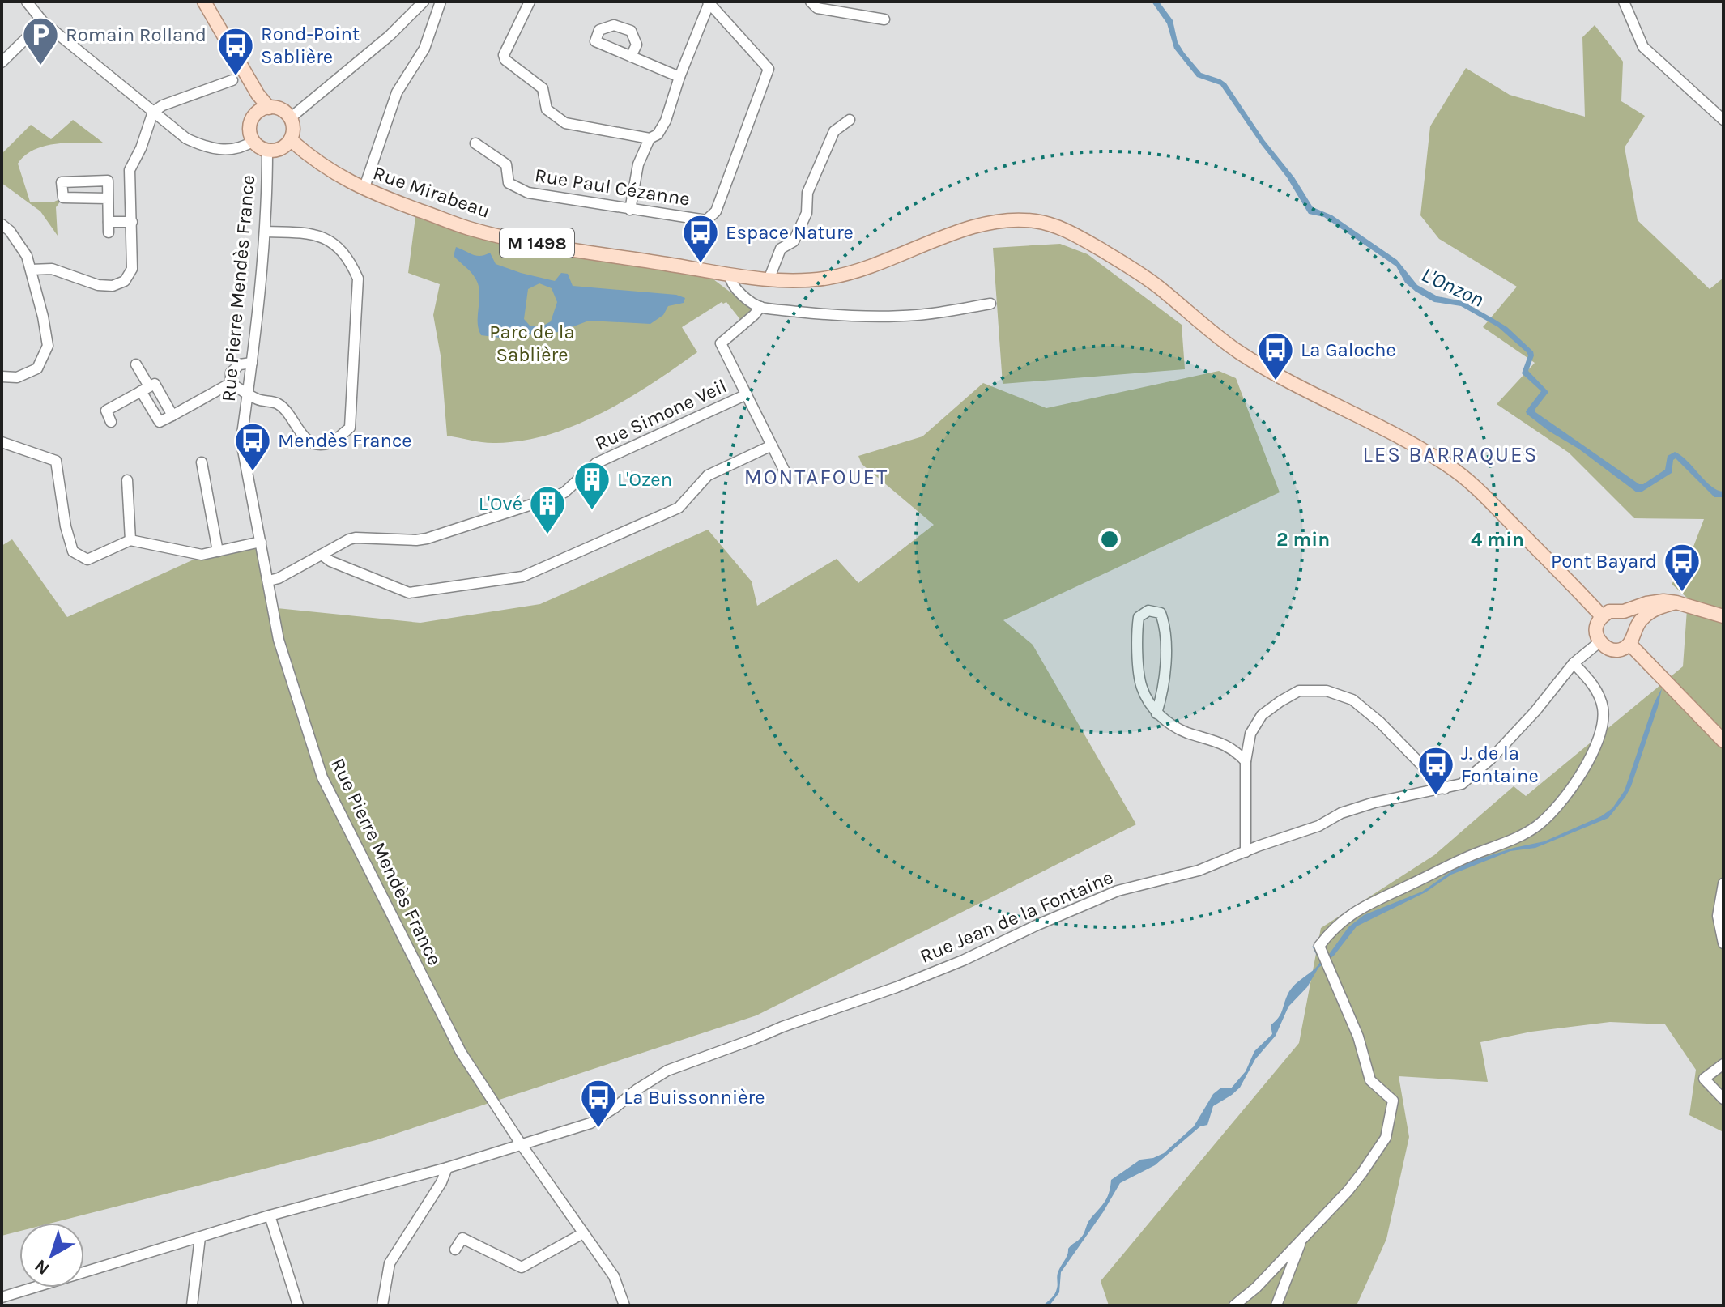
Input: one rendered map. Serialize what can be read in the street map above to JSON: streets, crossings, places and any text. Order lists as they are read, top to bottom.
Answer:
{
  "streets": {
    "main road": ["Rue Mirabeau", "M 1498"],
    "street": [
      "Rue Paul Cézanne",
      "Rue Pierre Mendès France",
      "Rue Simone Veil",
      "Rue Jean de la Fontaine"
    ]
  },
  "crossings": [
    ["Rue Mirabeau", "Rue Pierre Mendès France"],
    ["Rue Mirabeau", "Rue Jean de la Fontaine"],
    ["Rue Pierre Mendès France", "Rue Simone Veil"],
    ["Rue Pierre Mendès France", "Rue Jean de la Fontaine"]
  ],
  "districts": ["LES BARRAQUES", "MONTAFOUET"],
  "water": ["L'Onzon"],
  "parks": ["Parc de la Sablière"],
  "places": {
    "parking": ["Romain Rolland"],
    "bus stop": [
      "Rond-Point Sablière",
      "Espace Nature",
      "La Galoche",
      "Mendès France",
      "Pont Bayard",
      "J. de la Fontaine",
      "La Buissonnière"
    ],
    "building": ["L'Ozen", "L'Ové"]
  },
  "north": "bottom left",
  "rings": ["2 min", "4 min"]
}
